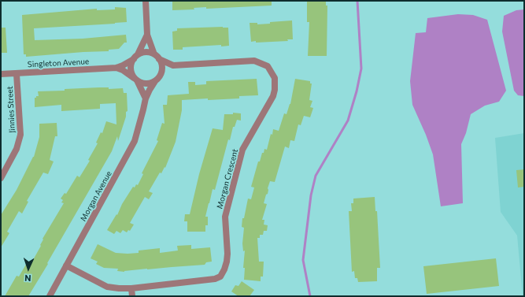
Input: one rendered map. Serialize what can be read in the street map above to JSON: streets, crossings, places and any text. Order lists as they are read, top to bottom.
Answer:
{
  "streets": {
    "street": [
      "Singleton Avenue",
      "Jinnies Street",
      "Morgan Crescent",
      "Morgan Avenue"
    ]
  },
  "crossings": [
    ["Singleton Avenue", "Jinnies Street"],
    ["Singleton Avenue", "Morgan Crescent"],
    ["Singleton Avenue", "Morgan Avenue"],
    ["Morgan Crescent", "Morgan Avenue"]
  ],
  "north": "bottom"
}
